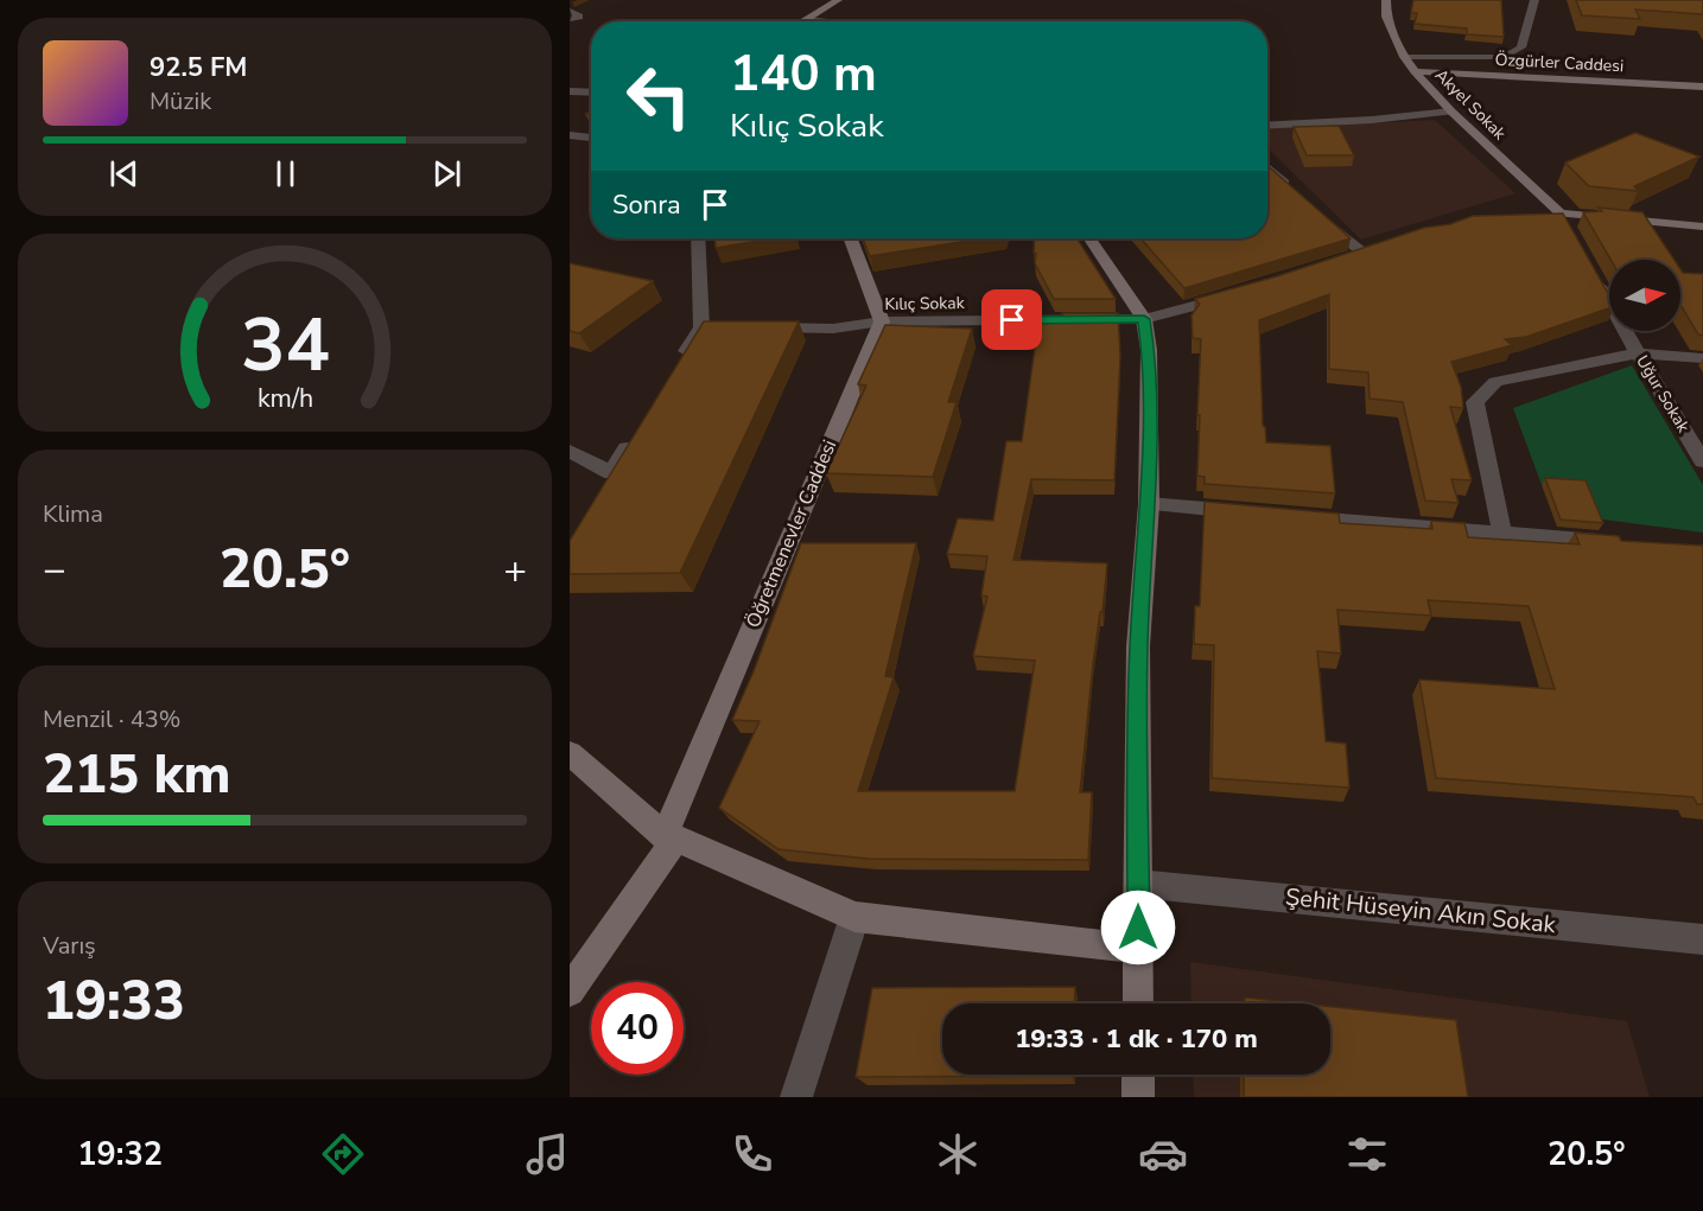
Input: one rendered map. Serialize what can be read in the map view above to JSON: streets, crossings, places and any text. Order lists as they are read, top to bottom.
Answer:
{
  "streets": {
    "street": [
      "Özgürler Caddesi",
      "Akyel Sokak",
      "Kılıç Sokak",
      "Uğur Sokak",
      "Öğretmenevler Caddesi",
      "Şehit Hüseyin Akın Sokak"
    ]
  },
  "crossings": [
    ["Özgürler Caddesi", "Akyel Sokak"],
    ["Kılıç Sokak", "Öğretmenevler Caddesi"]
  ],
  "north": "right",
  "page": {
    "turn": ["140 m", "Kılıç Sokak"],
    "song": ["92.5 FM", "Müzik"],
    "then": "Sonra",
    "tile": [
      "Klima",
      ["Menzil · 43%", "215 km"],
      ["Varış", "19:33"]
    ],
    "heat": ["−", "20.5°", "+"],
    "limit": "40",
    "trip": "19:33 · 1 dk · 170 m",
    "tabs": ["19:32", "20.5°"],
    "gauge": ["34", "km/h"]
  }
}
